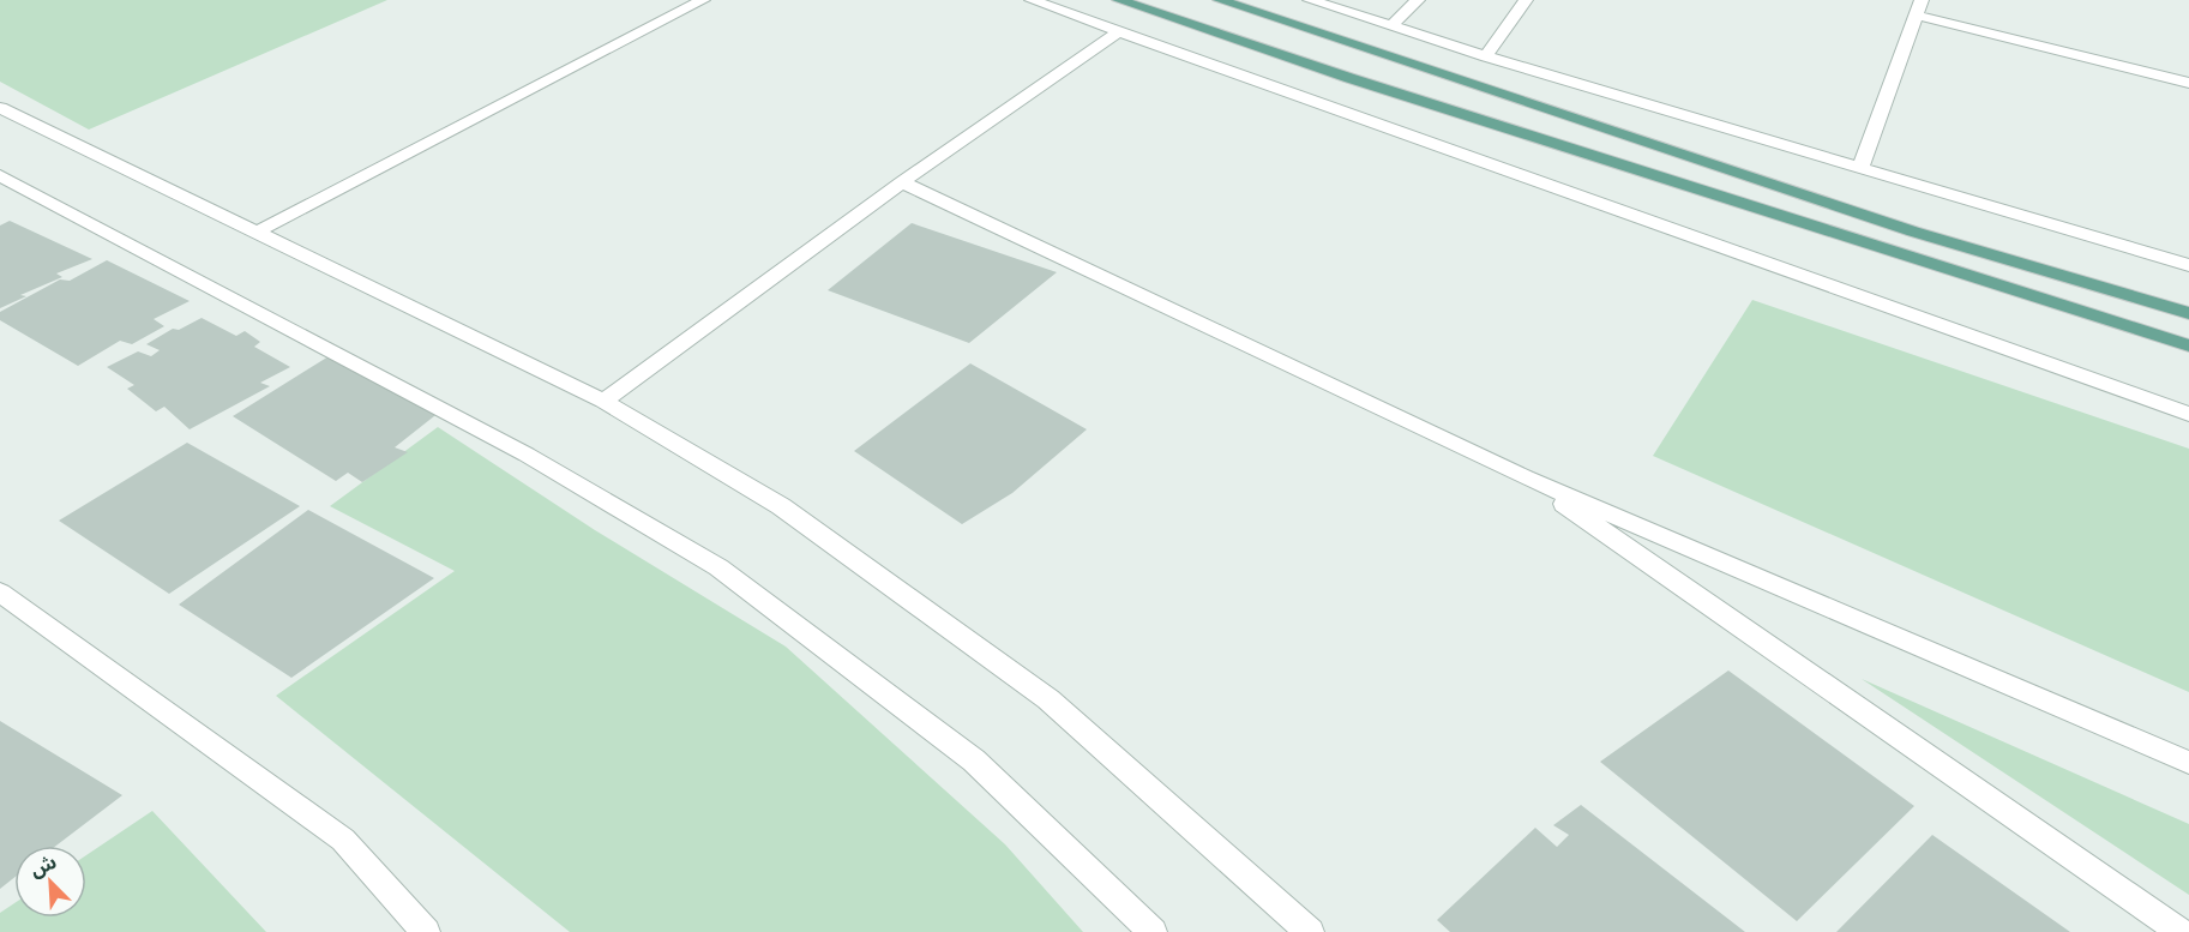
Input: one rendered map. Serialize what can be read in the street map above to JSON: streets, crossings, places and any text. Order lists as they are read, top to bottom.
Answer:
{
  "north": "top left"
}
